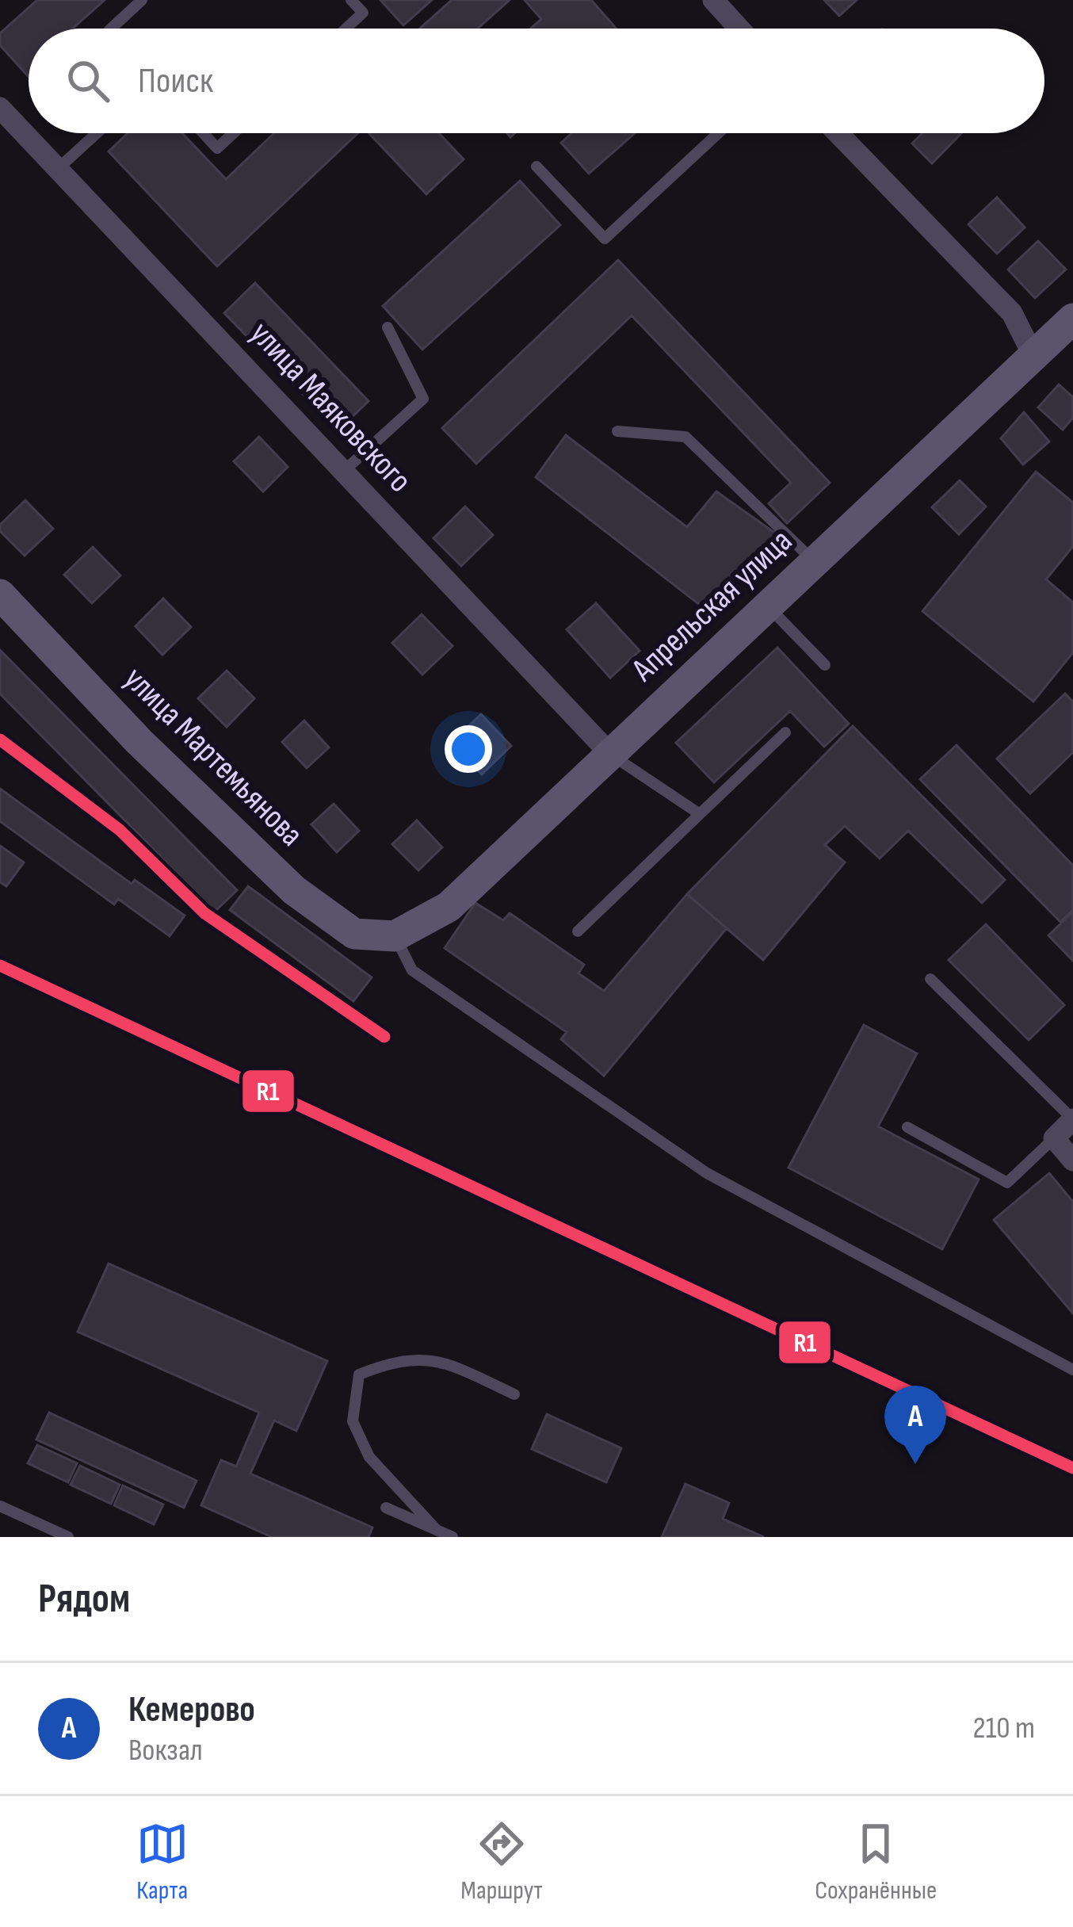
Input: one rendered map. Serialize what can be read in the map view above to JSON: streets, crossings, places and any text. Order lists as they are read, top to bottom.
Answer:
{
  "streets": {
    "street": ["улица Маяковского", "Апрельская улица", "улица Мартемьянова"]
  },
  "crossings": [
    ["улица Маяковского", "Апрельская улица"],
    ["Апрельская улица", "улица Мартемьянова"]
  ],
  "lines": ["transit line R1"],
  "page": {
    "search": "Поиск",
    "pins": "A",
    "heading": "Рядом",
    "list": [
      {
        "mark": "A",
        "name": "Кемерово",
        "note": "Вокзал",
        "value": "210 m"
      }
    ],
    "nav": ["Карта", "Маршрут", "Сохранённые"]
  }
}
